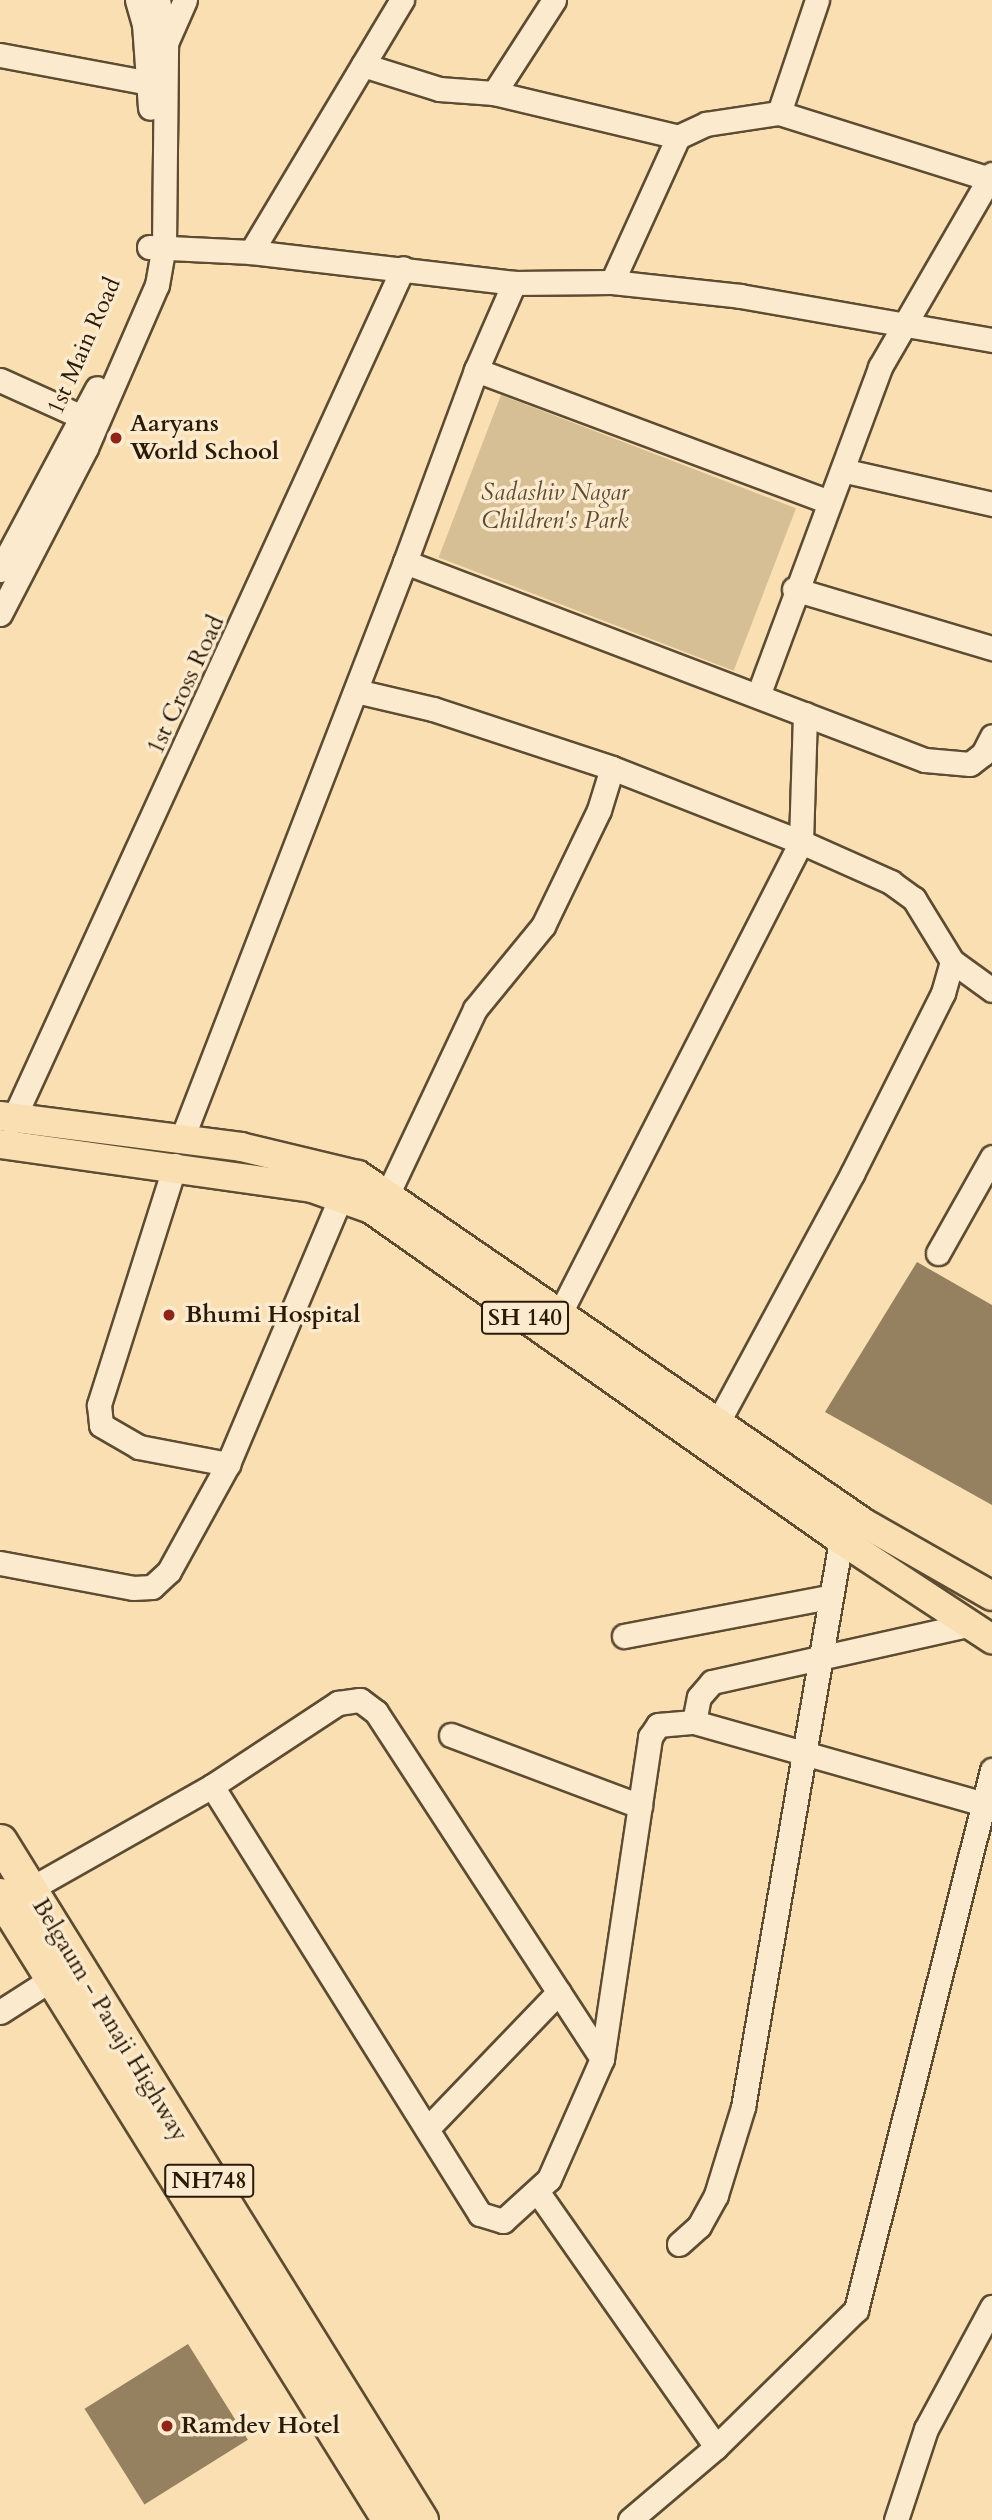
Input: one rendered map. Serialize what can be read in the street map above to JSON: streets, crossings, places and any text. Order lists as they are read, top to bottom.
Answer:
{
  "streets": {
    "highway": ["Belgaum - Panaji Highway", "NH748"],
    "main road": ["SH 140"],
    "street": ["1st Main Road", "1st Cross Road"]
  },
  "crossings": [
    ["1st Cross Road", "SH 140"]
  ],
  "parks": ["Sadashiv Nagar Children's Park"],
  "places": ["Aaryans World School", "Bhumi Hospital", "Ramdev Hotel"]
}
